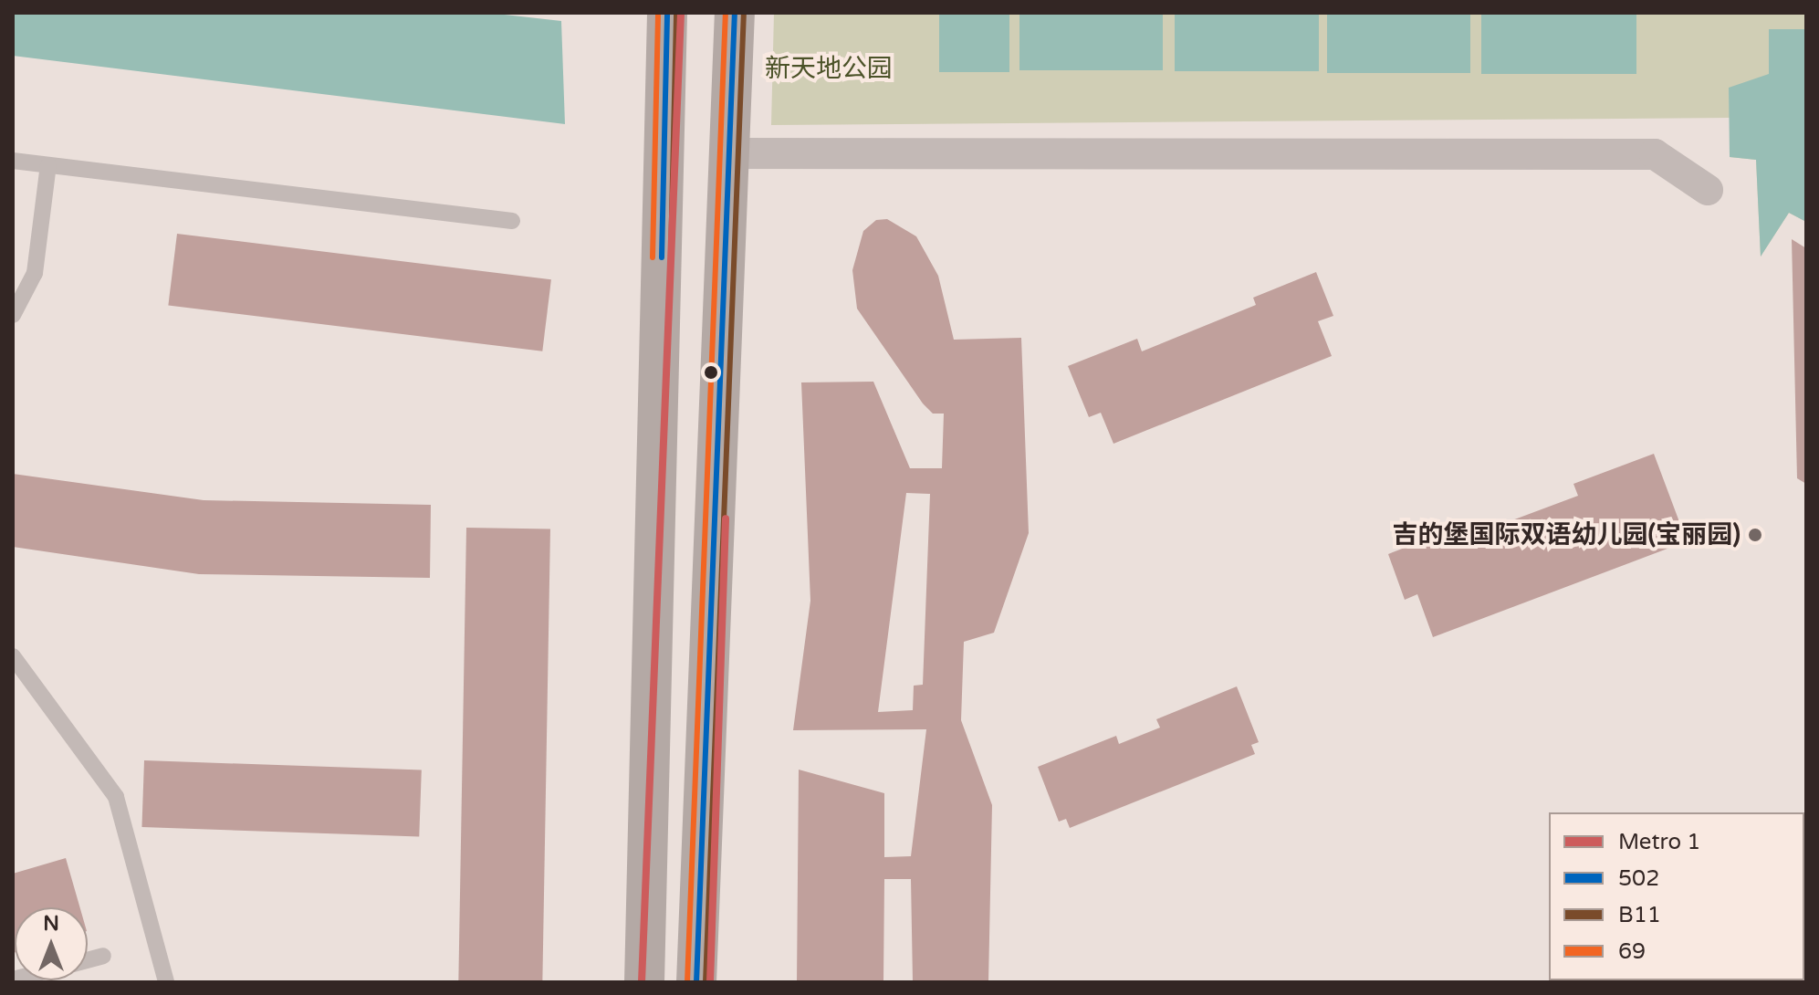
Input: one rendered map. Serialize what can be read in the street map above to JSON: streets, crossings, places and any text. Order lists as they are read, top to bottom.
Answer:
{
  "parks": ["新天地公园"],
  "places": ["吉的堡国际双语幼儿园(宝丽园)"],
  "lines": [
    "metro line 1",
    "transit line 502",
    "transit line B11",
    "transit line 69"
  ],
  "legend": [
    "Metro 1",
    "502",
    "B11",
    "69"
  ],
  "north": "top"
}
